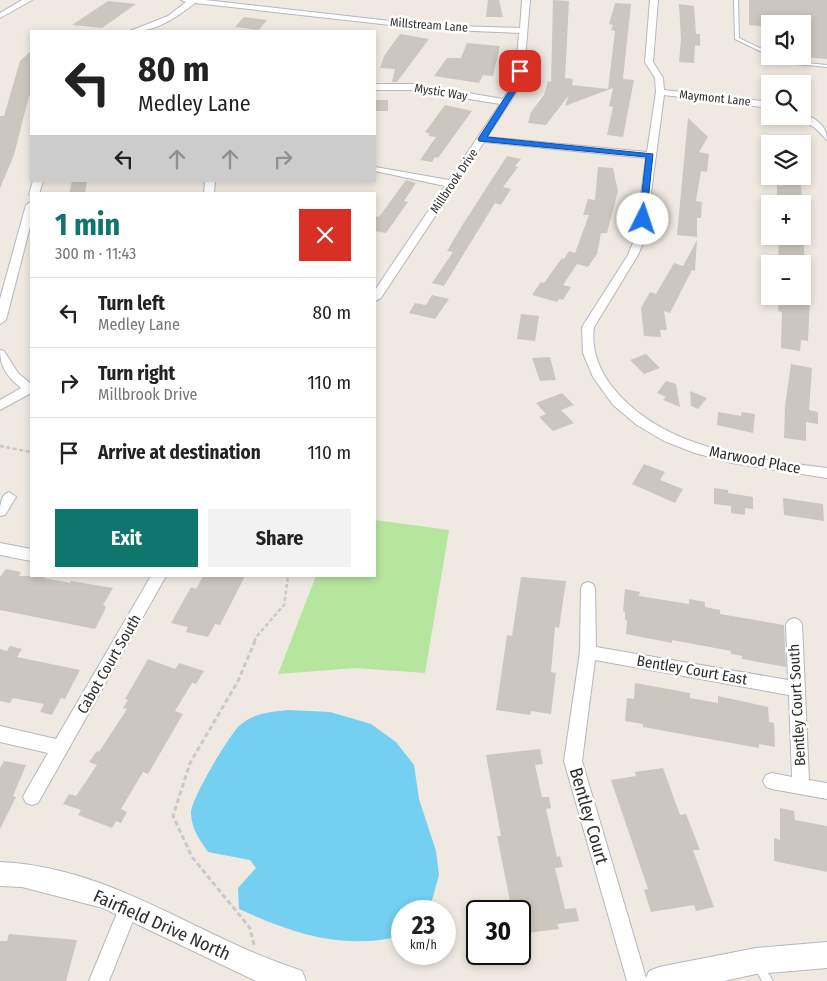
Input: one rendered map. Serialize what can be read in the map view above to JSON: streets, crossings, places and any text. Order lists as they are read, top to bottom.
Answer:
{
  "streets": {
    "street": [
      "Millstream Lane",
      "Mystic Way",
      "Maymont Lane",
      "Millbrook Drive",
      "Marwood Place",
      "Cabot Court South",
      "Bentley Court East",
      "Bentley Court South",
      "Bentley Court",
      "Fairfield Drive North"
    ]
  },
  "crossings": [
    ["Millstream Lane", "Millbrook Drive"],
    ["Mystic Way", "Millbrook Drive"],
    ["Maymont Lane", "Marwood Place"],
    ["Bentley Court East", "Bentley Court South"],
    ["Bentley Court East", "Bentley Court"]
  ],
  "page": {
    "map_buttons": ["+", "−"],
    "turn": ["80 m", "Medley Lane"],
    "heading": ["1 min", "300 m · 11:43"],
    "list": [
      {
        "name": "Turn left",
        "note": "Medley Lane",
        "value": "80 m"
      },
      {
        "name": "Turn right",
        "note": "Millbrook Drive",
        "value": "110 m"
      },
      {
        "name": "Arrive at destination",
        "value": "110 m"
      }
    ],
    "buttons": ["Exit", "Share"],
    "speed": "23 km/h",
    "limit": "30"
  }
}
